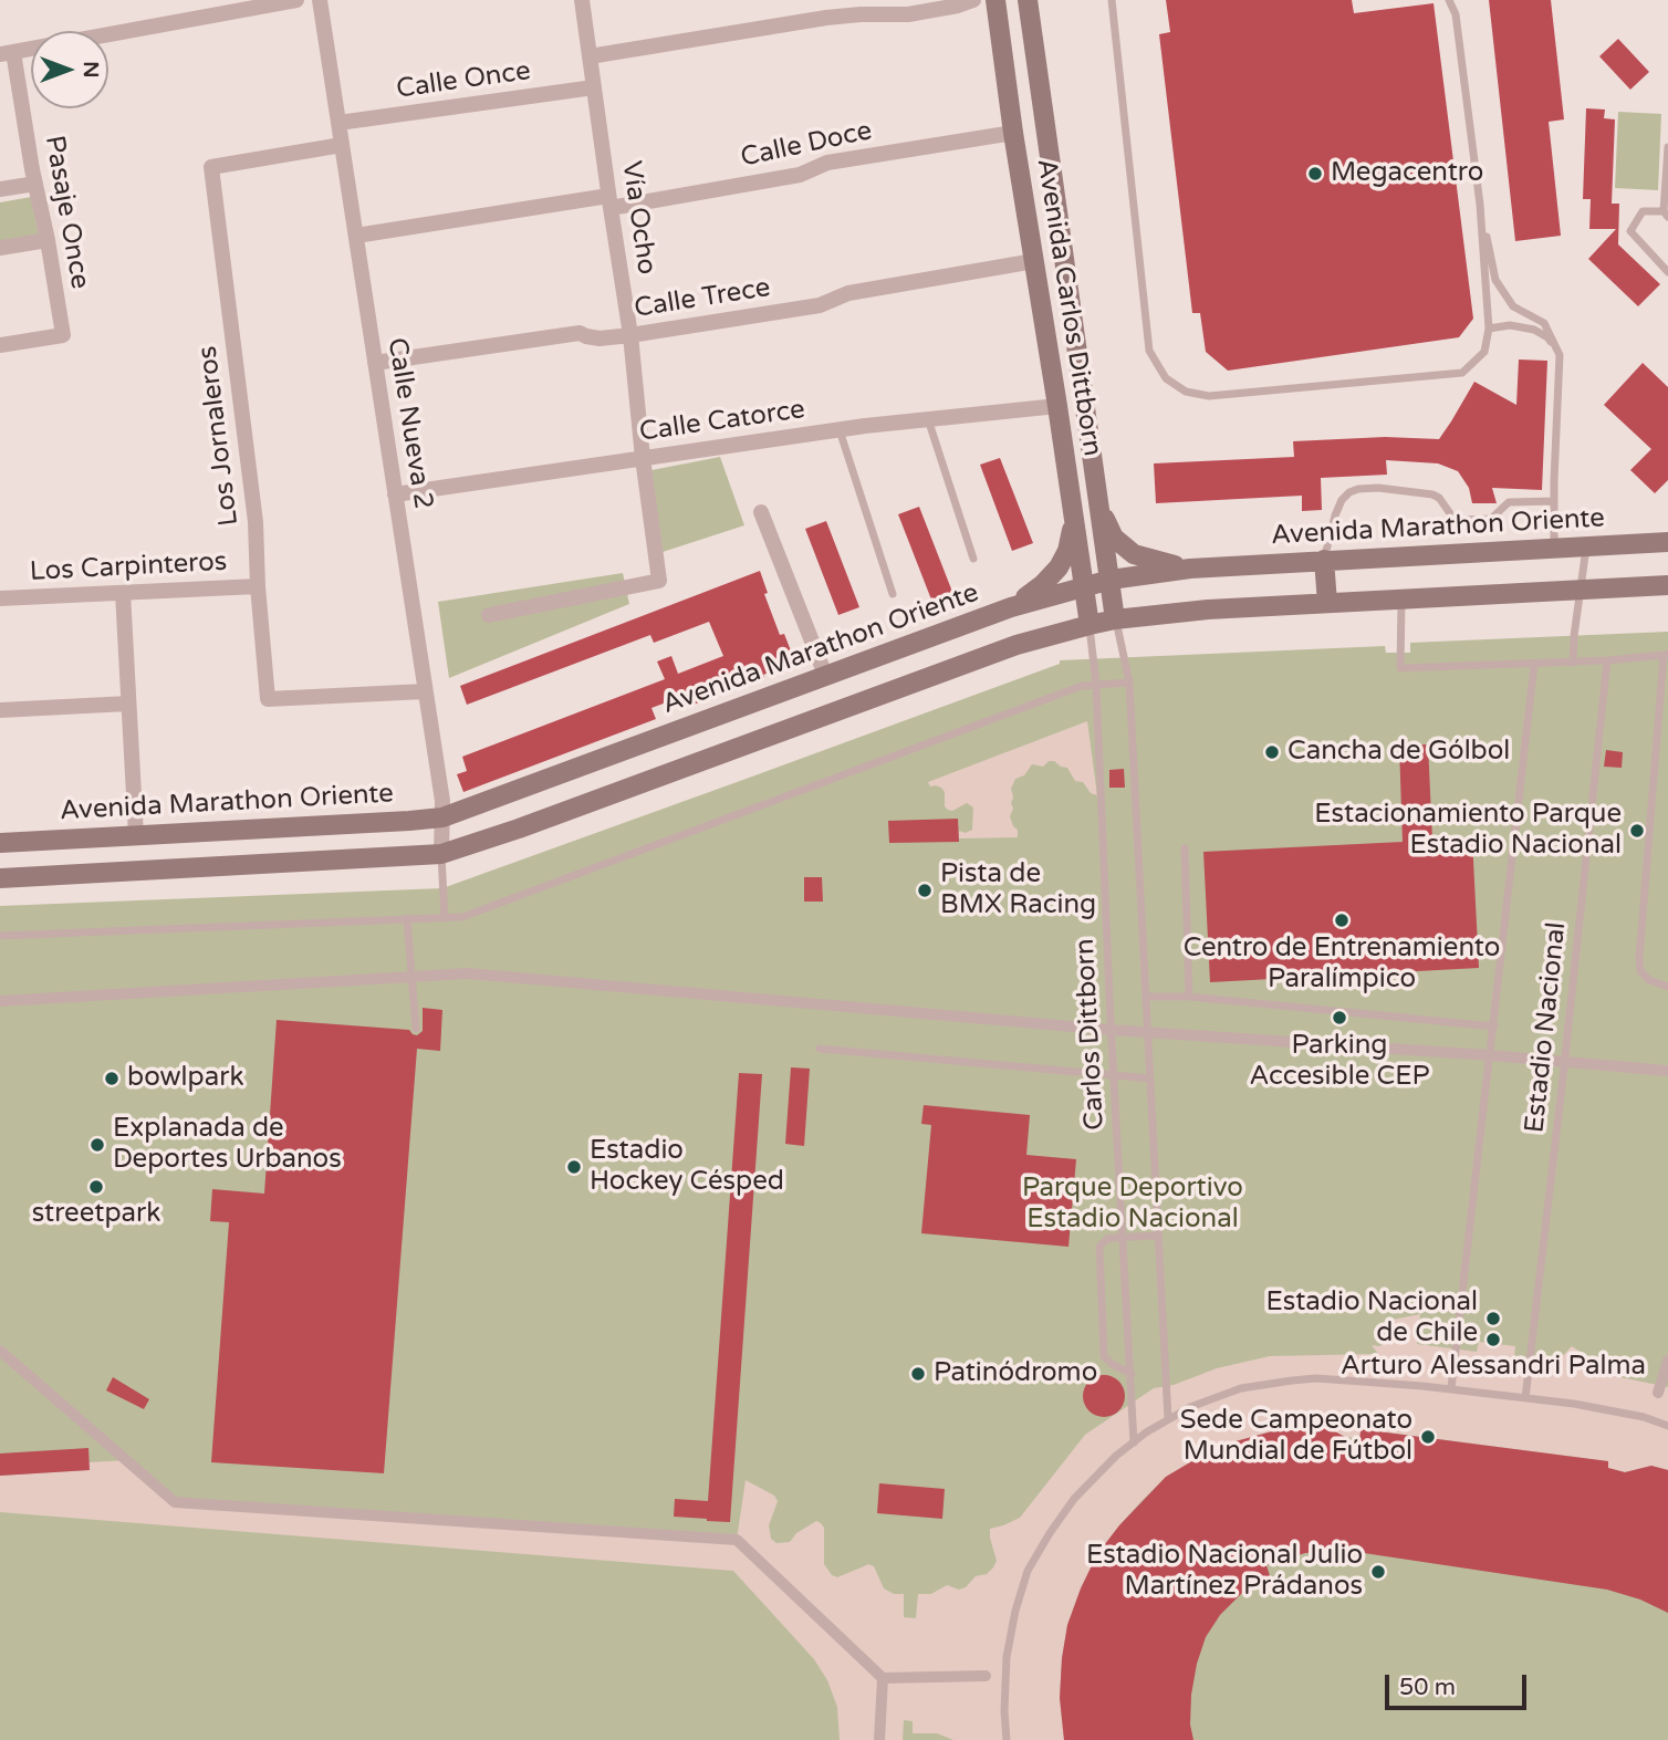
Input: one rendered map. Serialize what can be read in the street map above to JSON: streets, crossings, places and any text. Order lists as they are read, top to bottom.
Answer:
{
  "streets": {
    "main road": ["Avenida Carlos Dittborn", "Avenida Marathon Oriente"],
    "street": [
      "Calle Once",
      "Calle Doce",
      "Pasaje Once",
      "Vía Ocho",
      "Calle Trece",
      "Calle Catorce",
      "Calle Nueva 2",
      "Los Jornaleros",
      "Los Carpinteros"
    ],
    "lane": ["Estadio Nacional", "Carlos Dittborn"]
  },
  "crossings": [
    ["Calle Once", "Vía Ocho"],
    ["Calle Once", "Calle Nueva 2"],
    ["Calle Doce", "Vía Ocho"],
    ["Calle Doce", "Avenida Carlos Dittborn"],
    ["Calle Doce", "Calle Nueva 2"],
    ["Vía Ocho", "Calle Trece"],
    ["Vía Ocho", "Calle Catorce"],
    ["Calle Trece", "Avenida Carlos Dittborn"],
    ["Calle Trece", "Calle Nueva 2"],
    ["Avenida Carlos Dittborn", "Calle Catorce"],
    ["Avenida Carlos Dittborn", "Avenida Marathon Oriente"],
    ["Avenida Carlos Dittborn", "Carlos Dittborn"],
    ["Calle Catorce", "Calle Nueva 2"],
    ["Calle Nueva 2", "Los Jornaleros"],
    ["Calle Nueva 2", "Avenida Marathon Oriente"],
    ["Los Jornaleros", "Los Carpinteros"]
  ],
  "parks": ["Parque Deportivo Estadio Nacional"],
  "places": [
    "Megacentro",
    "Cancha de Gólbol",
    "Estacionamiento Parque Estadio Nacional",
    "Pista de BMX Racing",
    "Centro de Entrenamiento Paralímpico",
    "Parking Accesible CEP",
    "bowlpark",
    "Explanada de Deportes Urbanos",
    "Estadio Hockey Césped",
    "streetpark",
    "Estadio Nacional de Chile",
    "Arturo Alessandri Palma",
    "Patinódromo",
    "Sede Campeonato Mundial de Fútbol",
    "Estadio Nacional Julio Martínez Prádanos"
  ],
  "scale_bar": "50 m",
  "north": "right"
}
